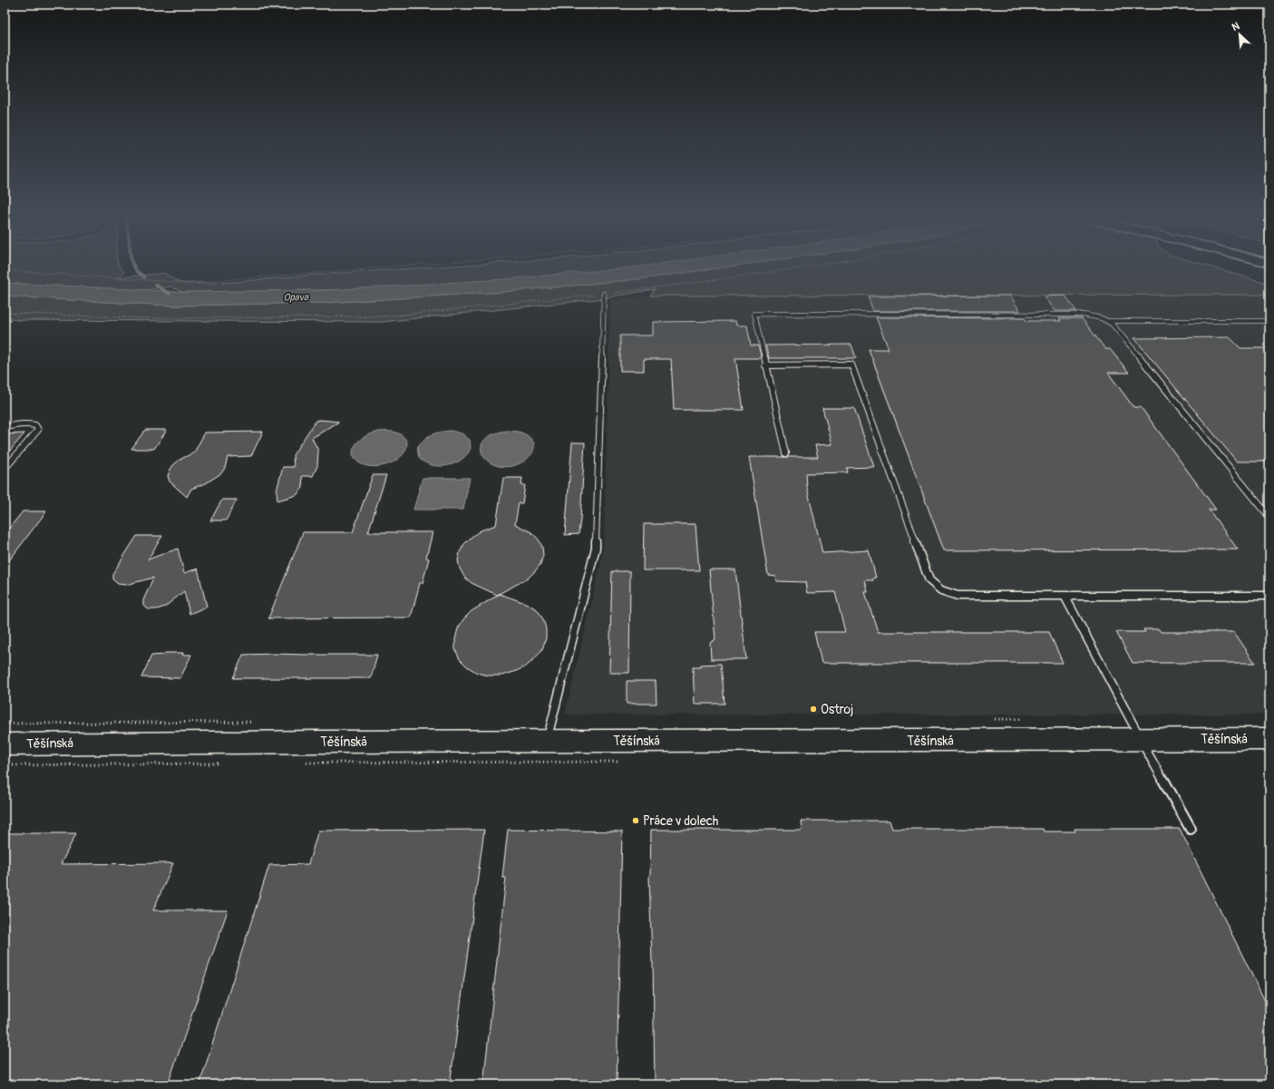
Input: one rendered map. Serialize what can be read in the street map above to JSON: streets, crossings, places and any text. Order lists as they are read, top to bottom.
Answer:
{
  "streets": {
    "street": ["Těšínská"]
  },
  "water": ["Opava"],
  "places": ["Ostroj", "Práce v dolech"],
  "north": "top left"
}
